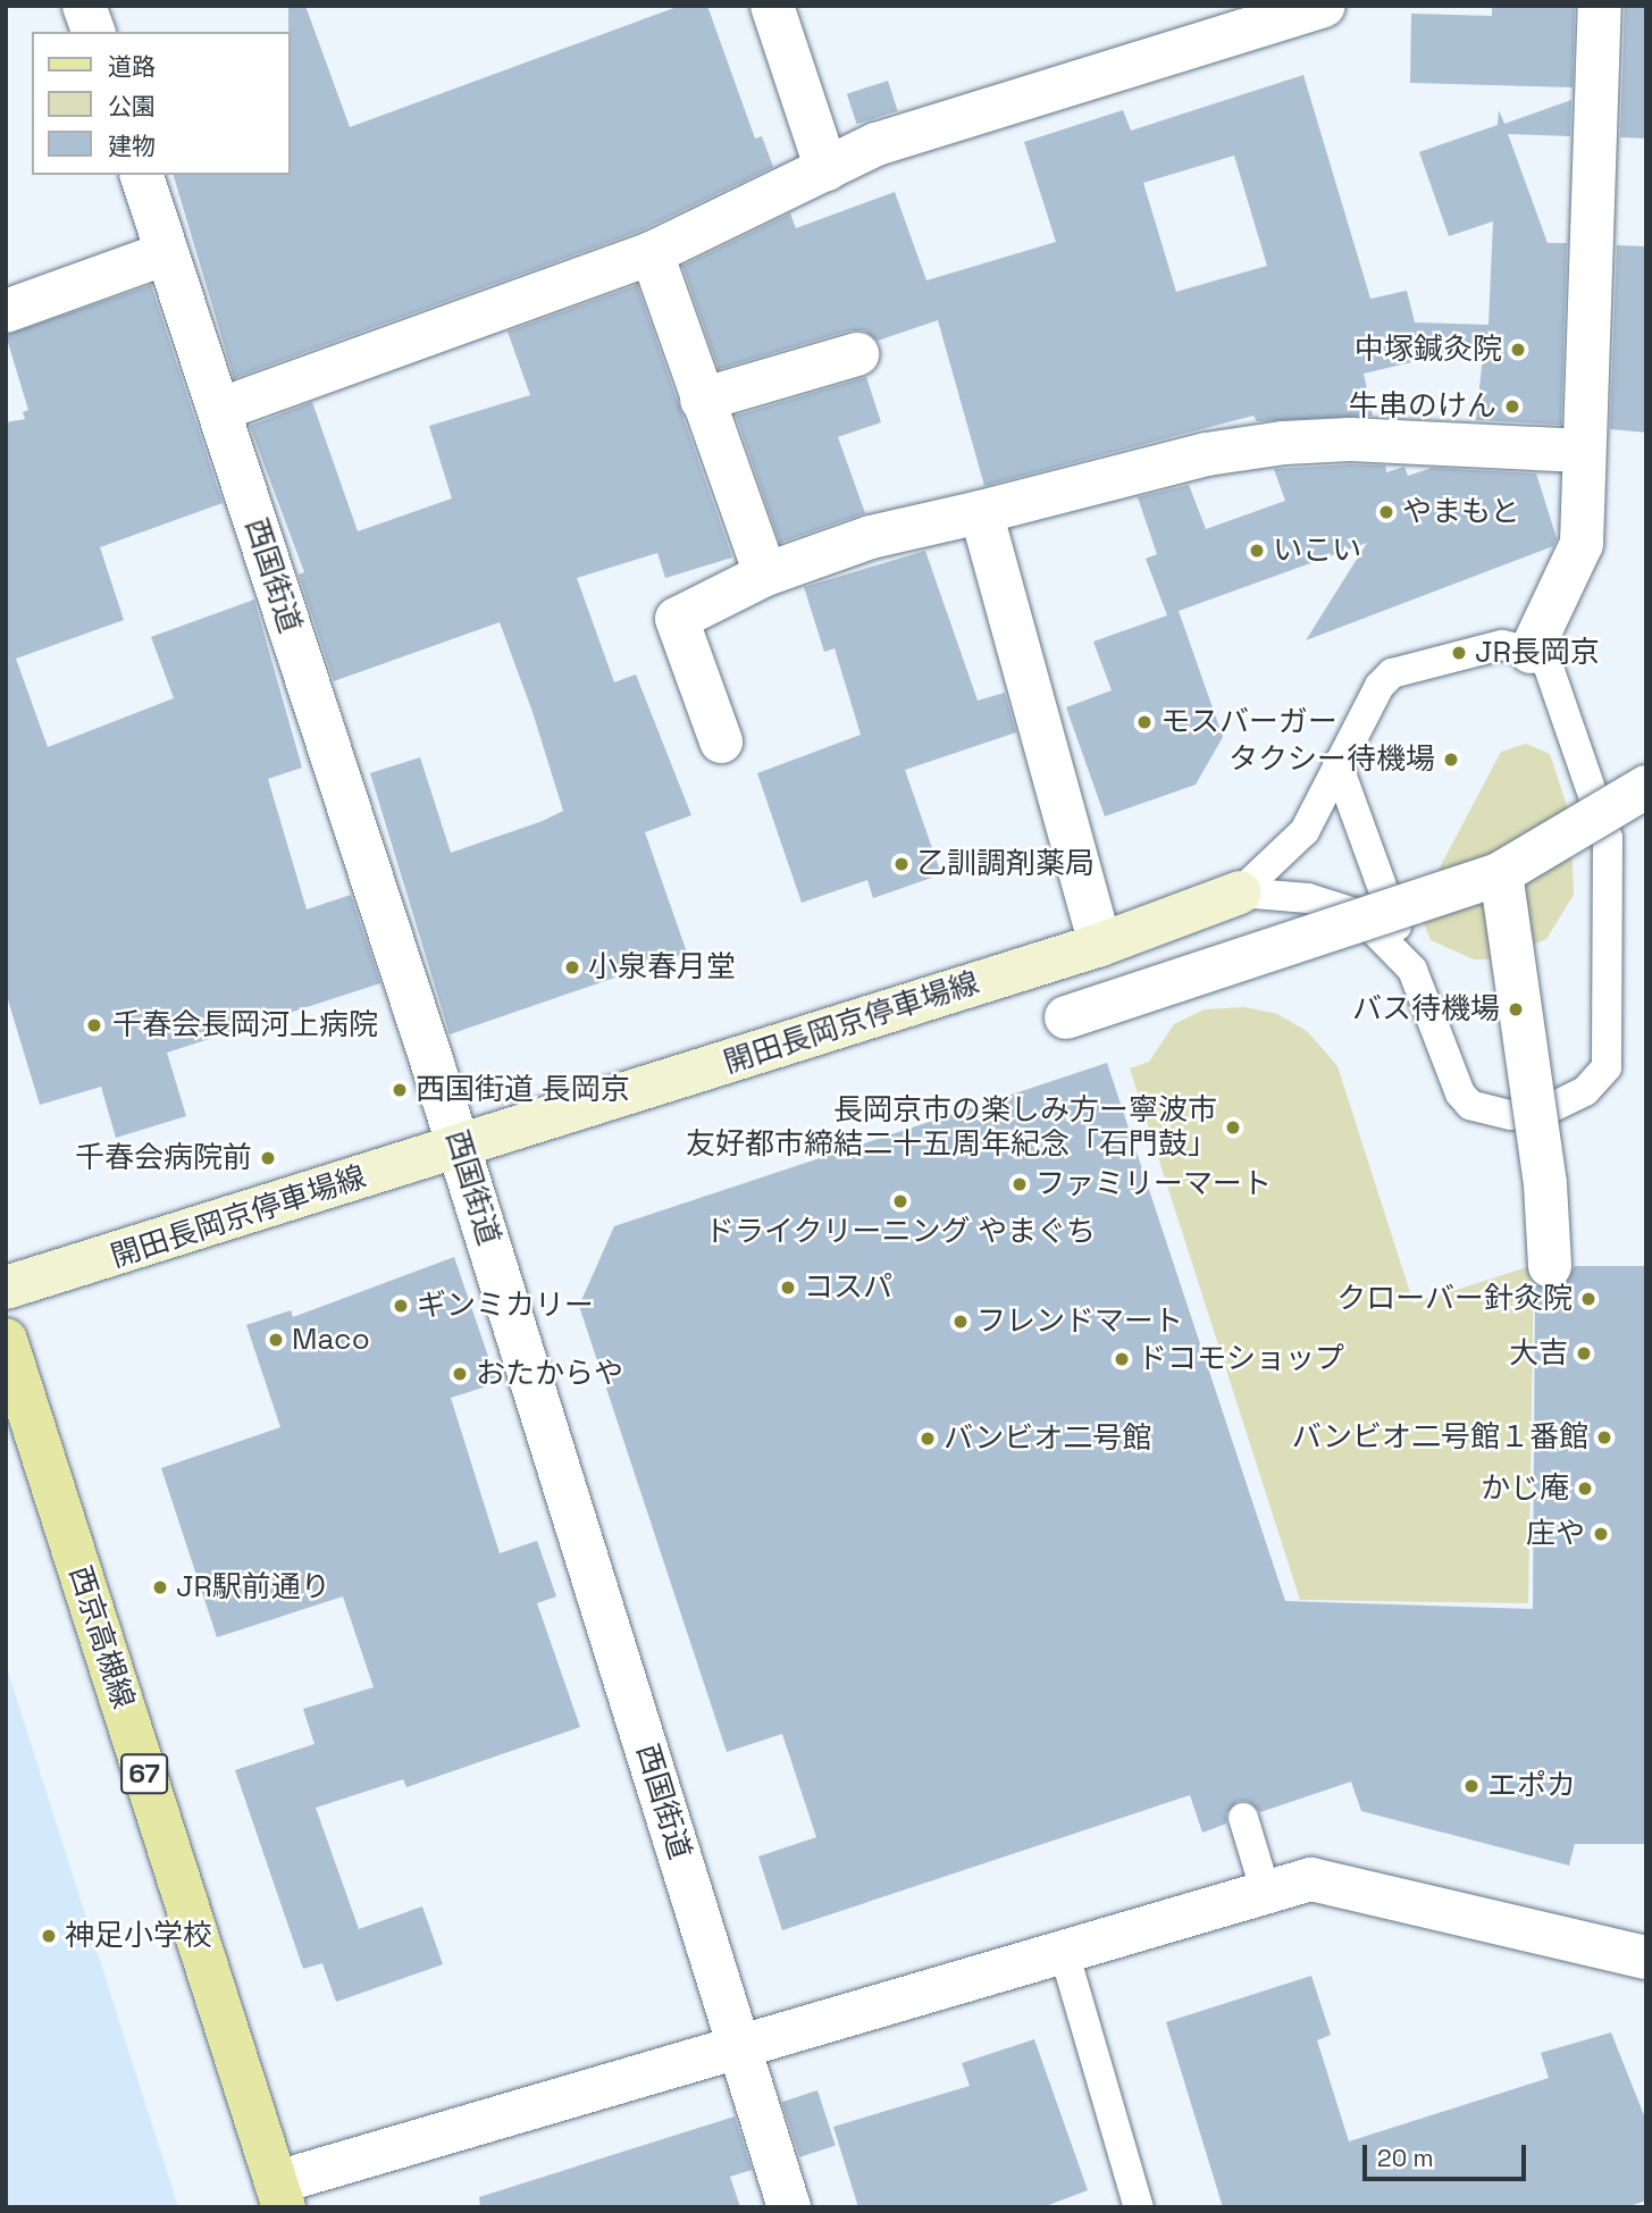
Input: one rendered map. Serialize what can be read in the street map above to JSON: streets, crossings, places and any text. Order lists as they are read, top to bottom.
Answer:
{
  "streets": {
    "main road": ["開田長岡京停車場線", "西京高槻線", "67"],
    "street": ["西国街道"]
  },
  "crossings": [
    ["西国街道", "開田長岡京停車場線"]
  ],
  "places": [
    "中塚鍼灸院",
    "牛串のけん",
    "やまもと",
    "いこい",
    "JR長岡京",
    "モスバーガー",
    "タクシー待機場",
    "乙訓調剤薬局",
    "小泉春月堂",
    "バス待機場",
    "千春会長岡河上病院",
    "西国街道 長岡京",
    "長岡京市の楽しみ方ー寧波市 友好都市締結二十五周年紀念「石門鼓」",
    "千春会病院前",
    "ファミリーマート",
    "ドライクリーニング やまぐち",
    "コスパ",
    "クローバー針灸院",
    "ギンミカリー",
    "フレンドマート",
    "Maco",
    "大吉",
    "ドコモショップ",
    "おたからや",
    "バンビオ二号館１番館",
    "バンビオ二号館",
    "かじ庵",
    "庄や",
    "JR駅前通り",
    "エポカ",
    "神足小学校"
  ],
  "legend": ["道路", "公園", "建物"],
  "scale_bar": "20 m"
}
